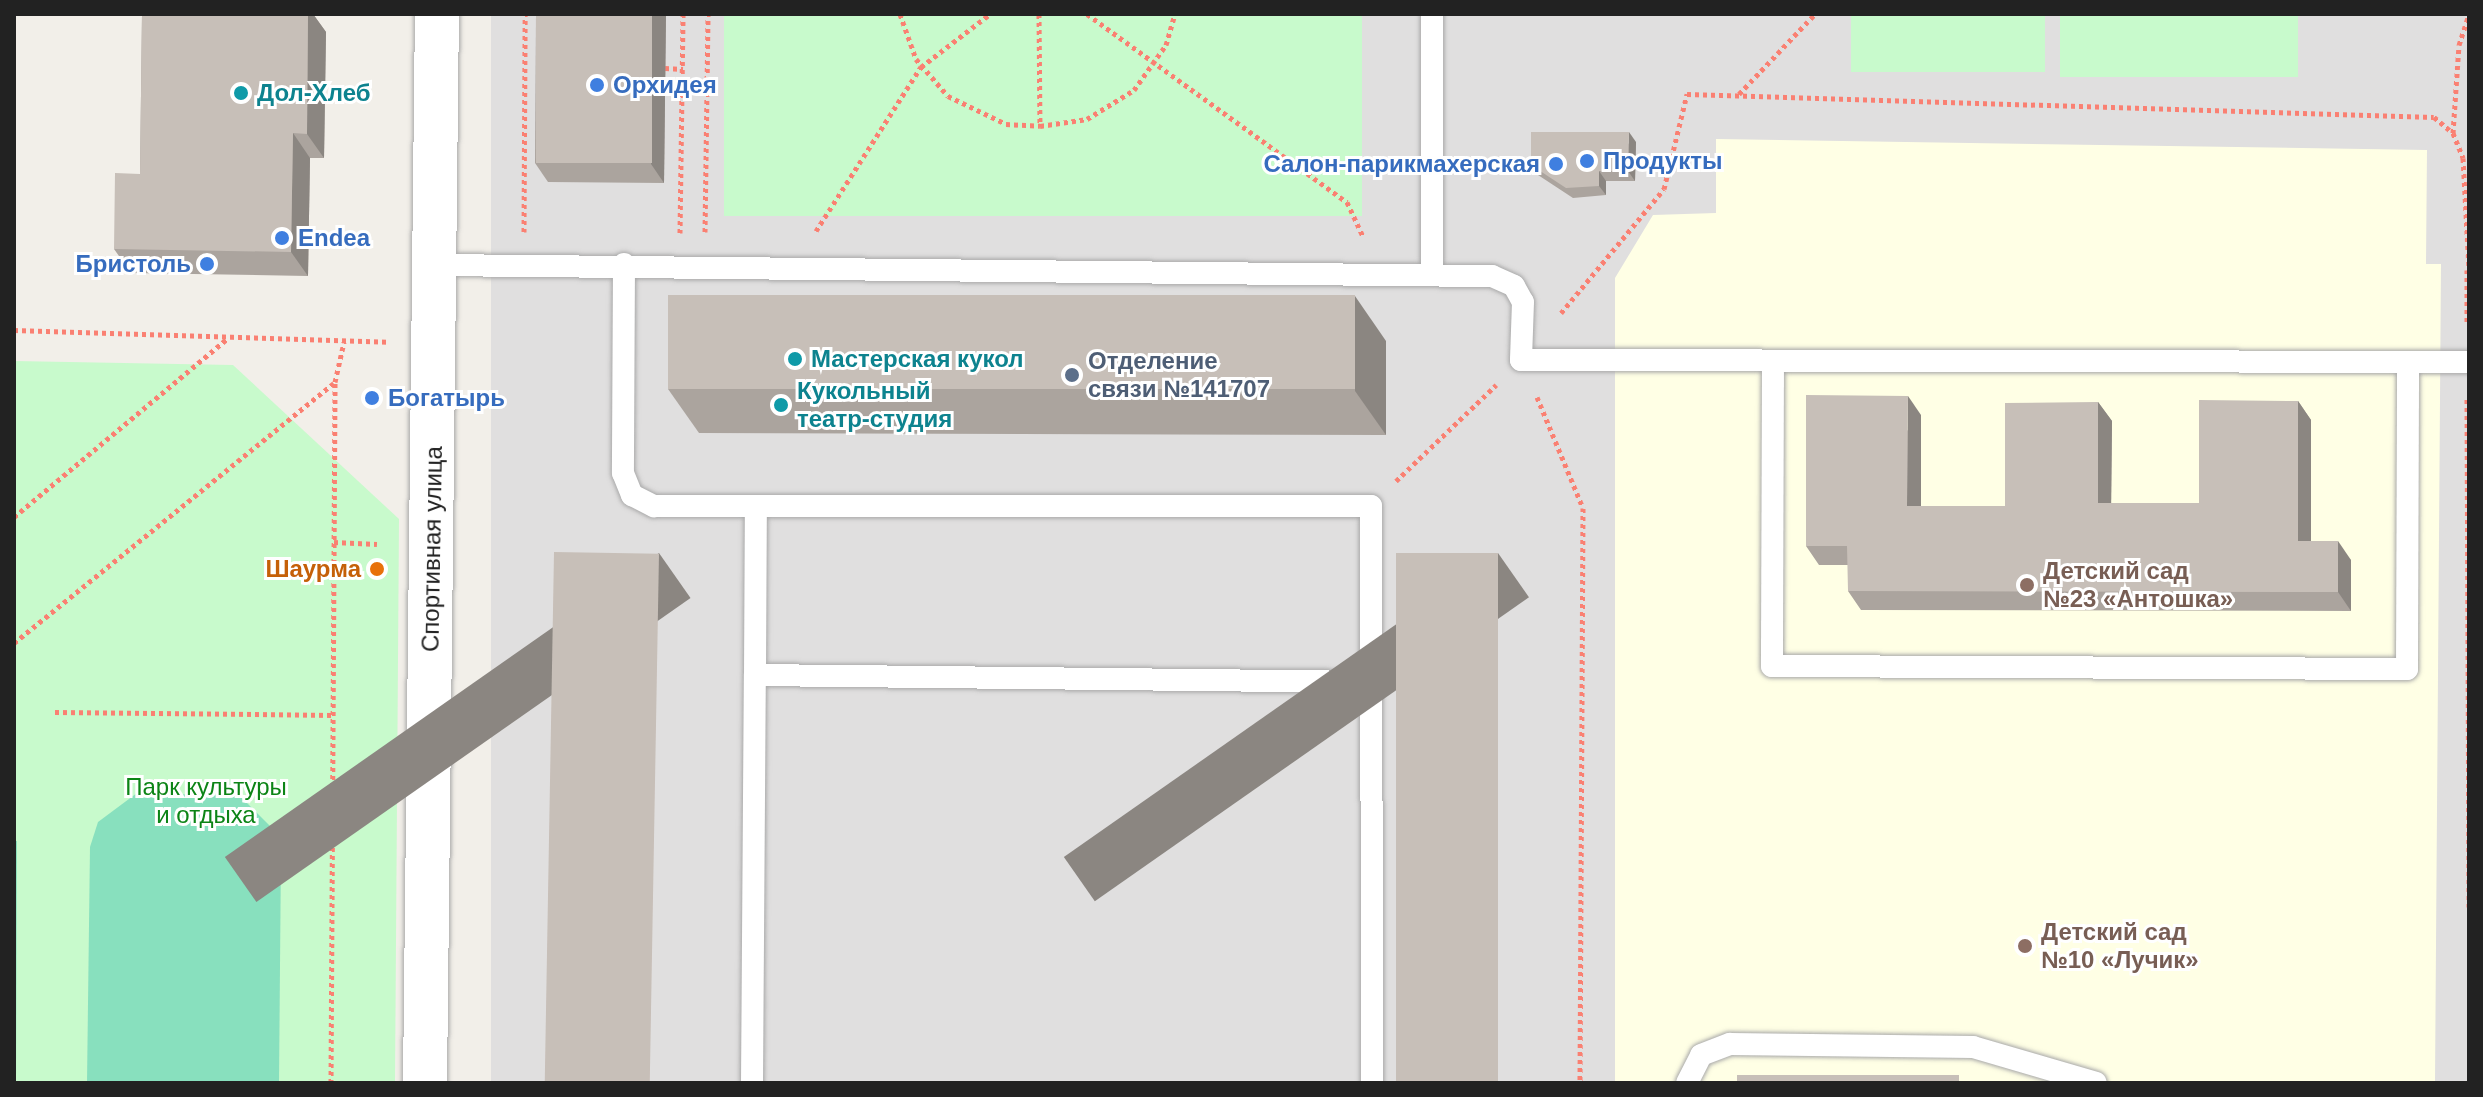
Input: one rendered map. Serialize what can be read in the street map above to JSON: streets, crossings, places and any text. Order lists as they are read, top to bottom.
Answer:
{
  "streets": {
    "street": ["Спортивная улица"]
  },
  "parks": ["Парк культуры и отдыха"],
  "places": [
    "Орхидея",
    "Дол-Хлеб",
    "Продукты",
    "Салон-парикмахерская",
    "Endea",
    "Бристоль",
    "Мастерская кукол",
    "Отделение связи №141707",
    "Богатырь",
    "Кукольный театр-студия",
    "Шаурма",
    "Детский сад №23 «Антошка»",
    "Детский сад №10 «Лучик»"
  ]
}
